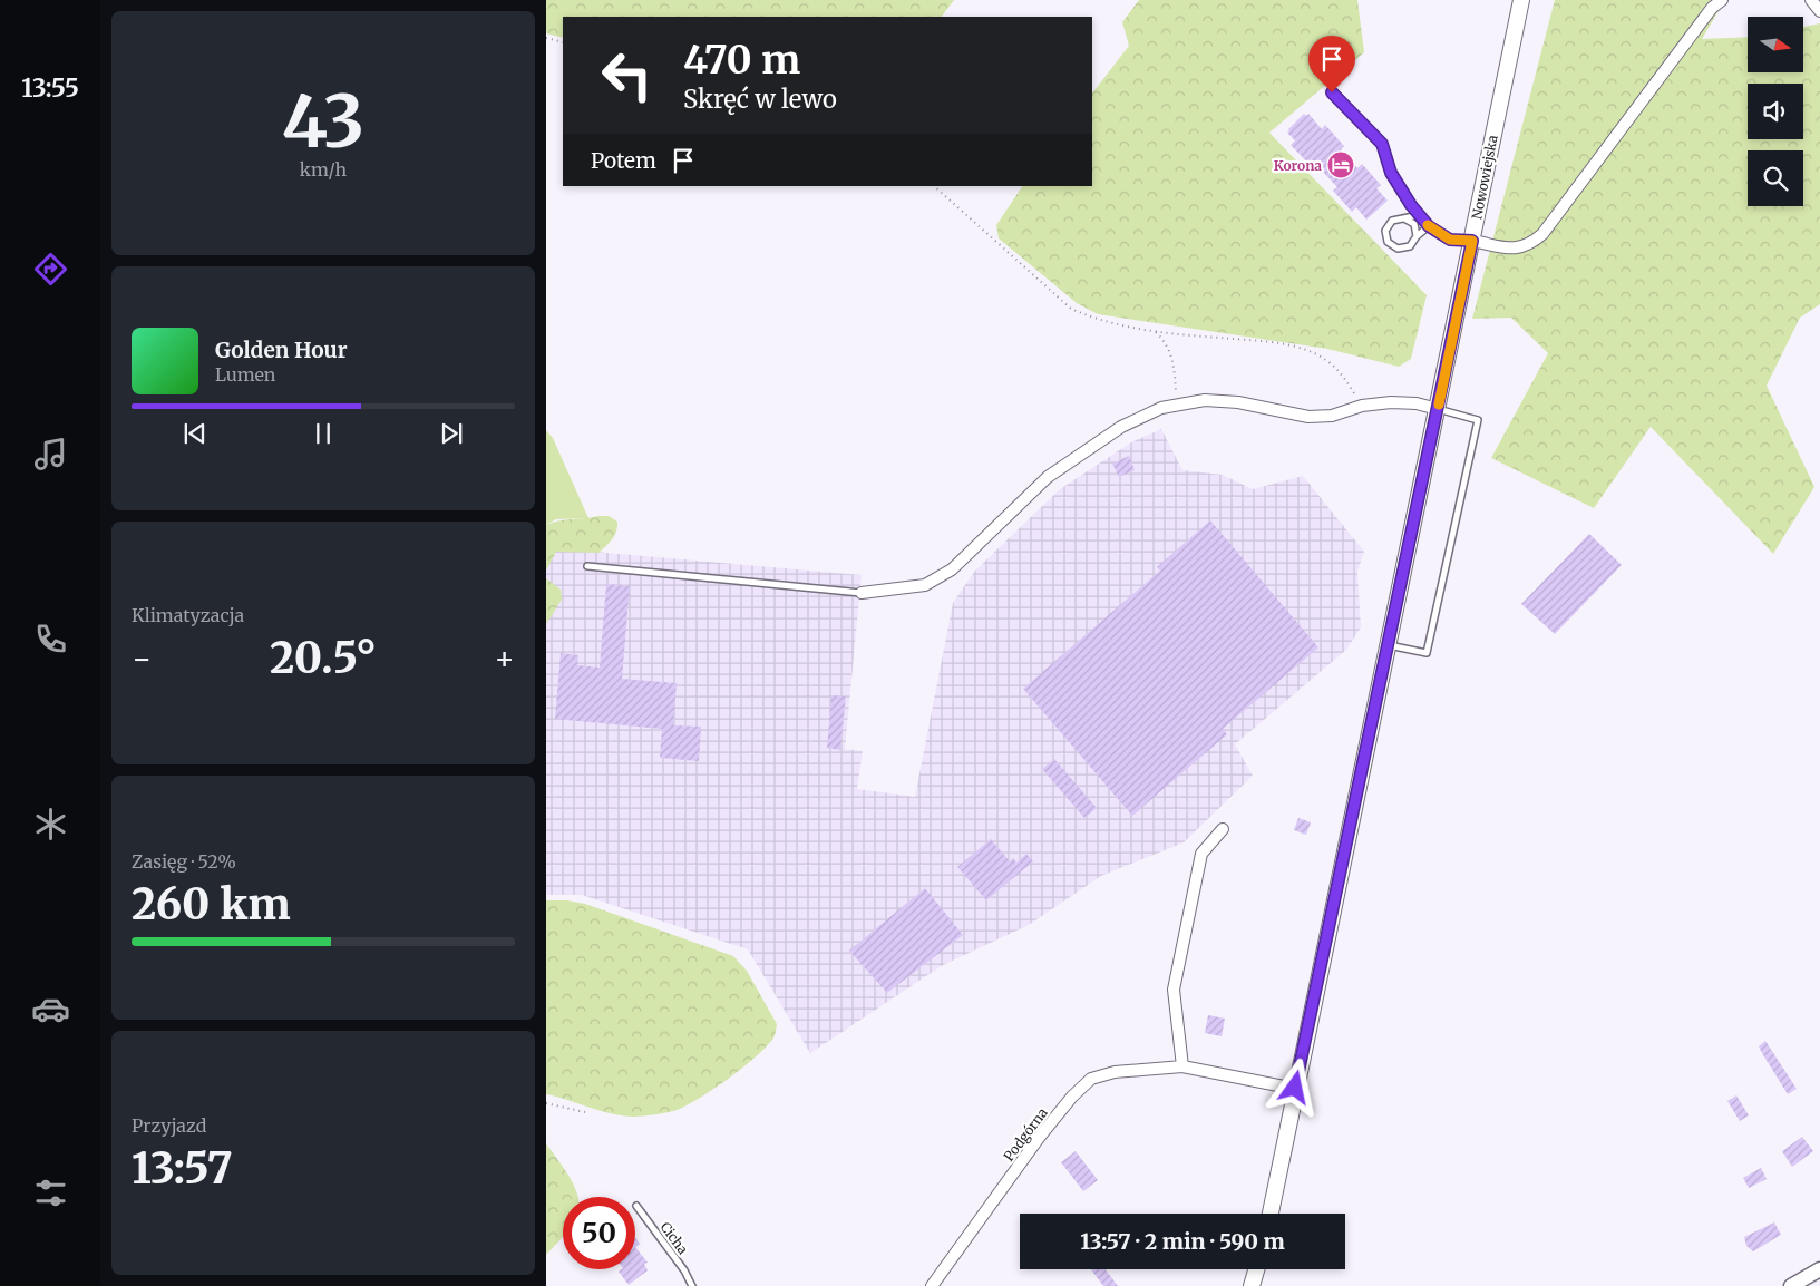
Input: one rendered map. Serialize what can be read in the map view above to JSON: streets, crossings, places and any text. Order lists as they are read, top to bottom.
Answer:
{
  "streets": {
    "main road": ["Nowowiejska"],
    "street": ["Podgórna"],
    "lane": ["Cicha"]
  },
  "crossings": [
    ["Nowowiejska", "Podgórna"]
  ],
  "places": {
    "hotel": ["Korona"]
  },
  "north": "right",
  "page": {
    "tabs": "13:55",
    "tile": [
      ["43", "km/h"],
      "Klimatyzacja",
      ["Zasięg · 52%", "260 km"],
      ["Przyjazd", "13:57"]
    ],
    "turn": ["470 m", "Skręć w lewo"],
    "then": "Potem",
    "song": ["Golden Hour", "Lumen"],
    "heat": ["−", "20.5°", "+"],
    "limit": "50",
    "trip": "13:57 · 2 min · 590 m"
  }
}
